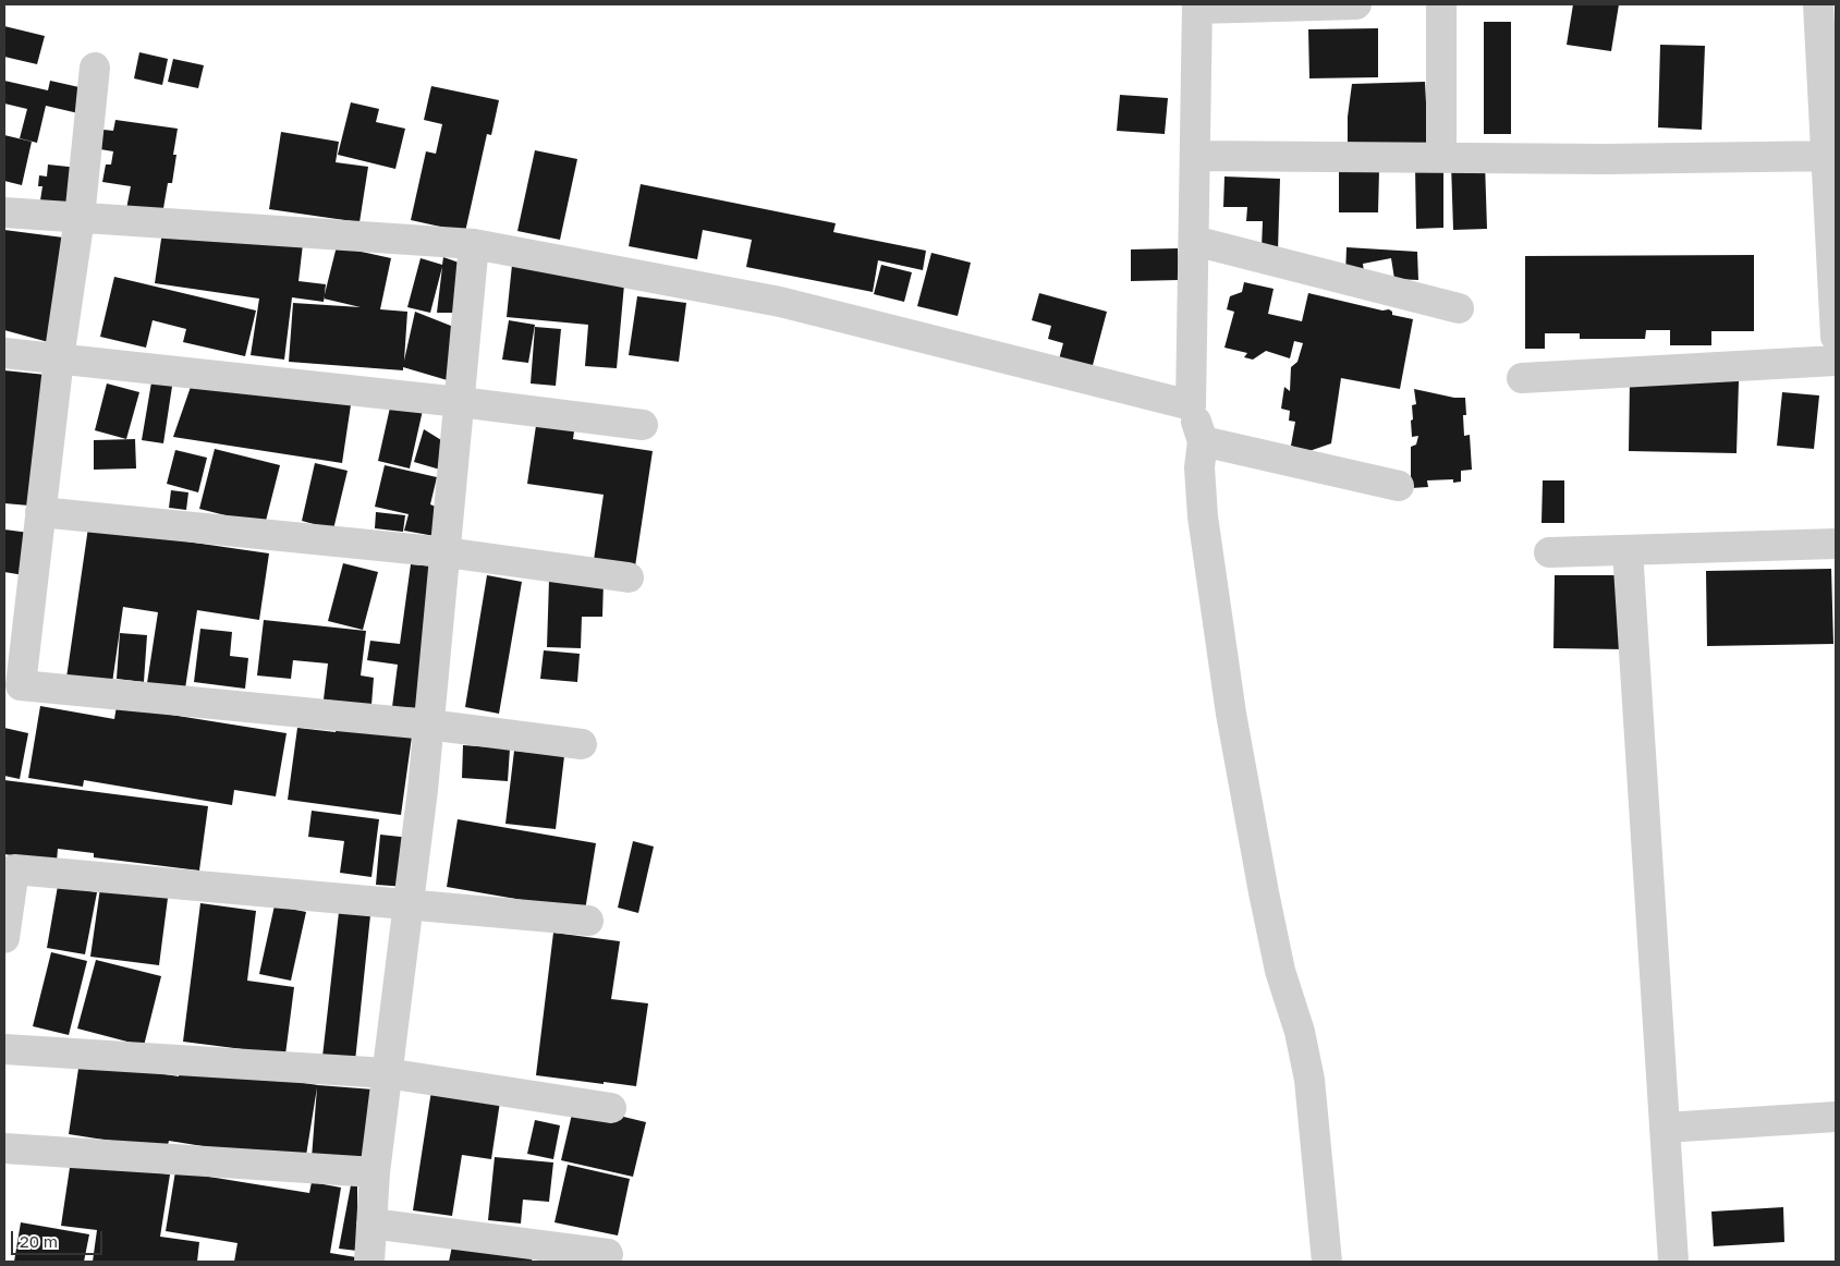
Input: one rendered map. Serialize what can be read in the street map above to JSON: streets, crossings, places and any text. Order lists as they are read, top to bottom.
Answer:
{
  "scale_bar": "20 m"
}
